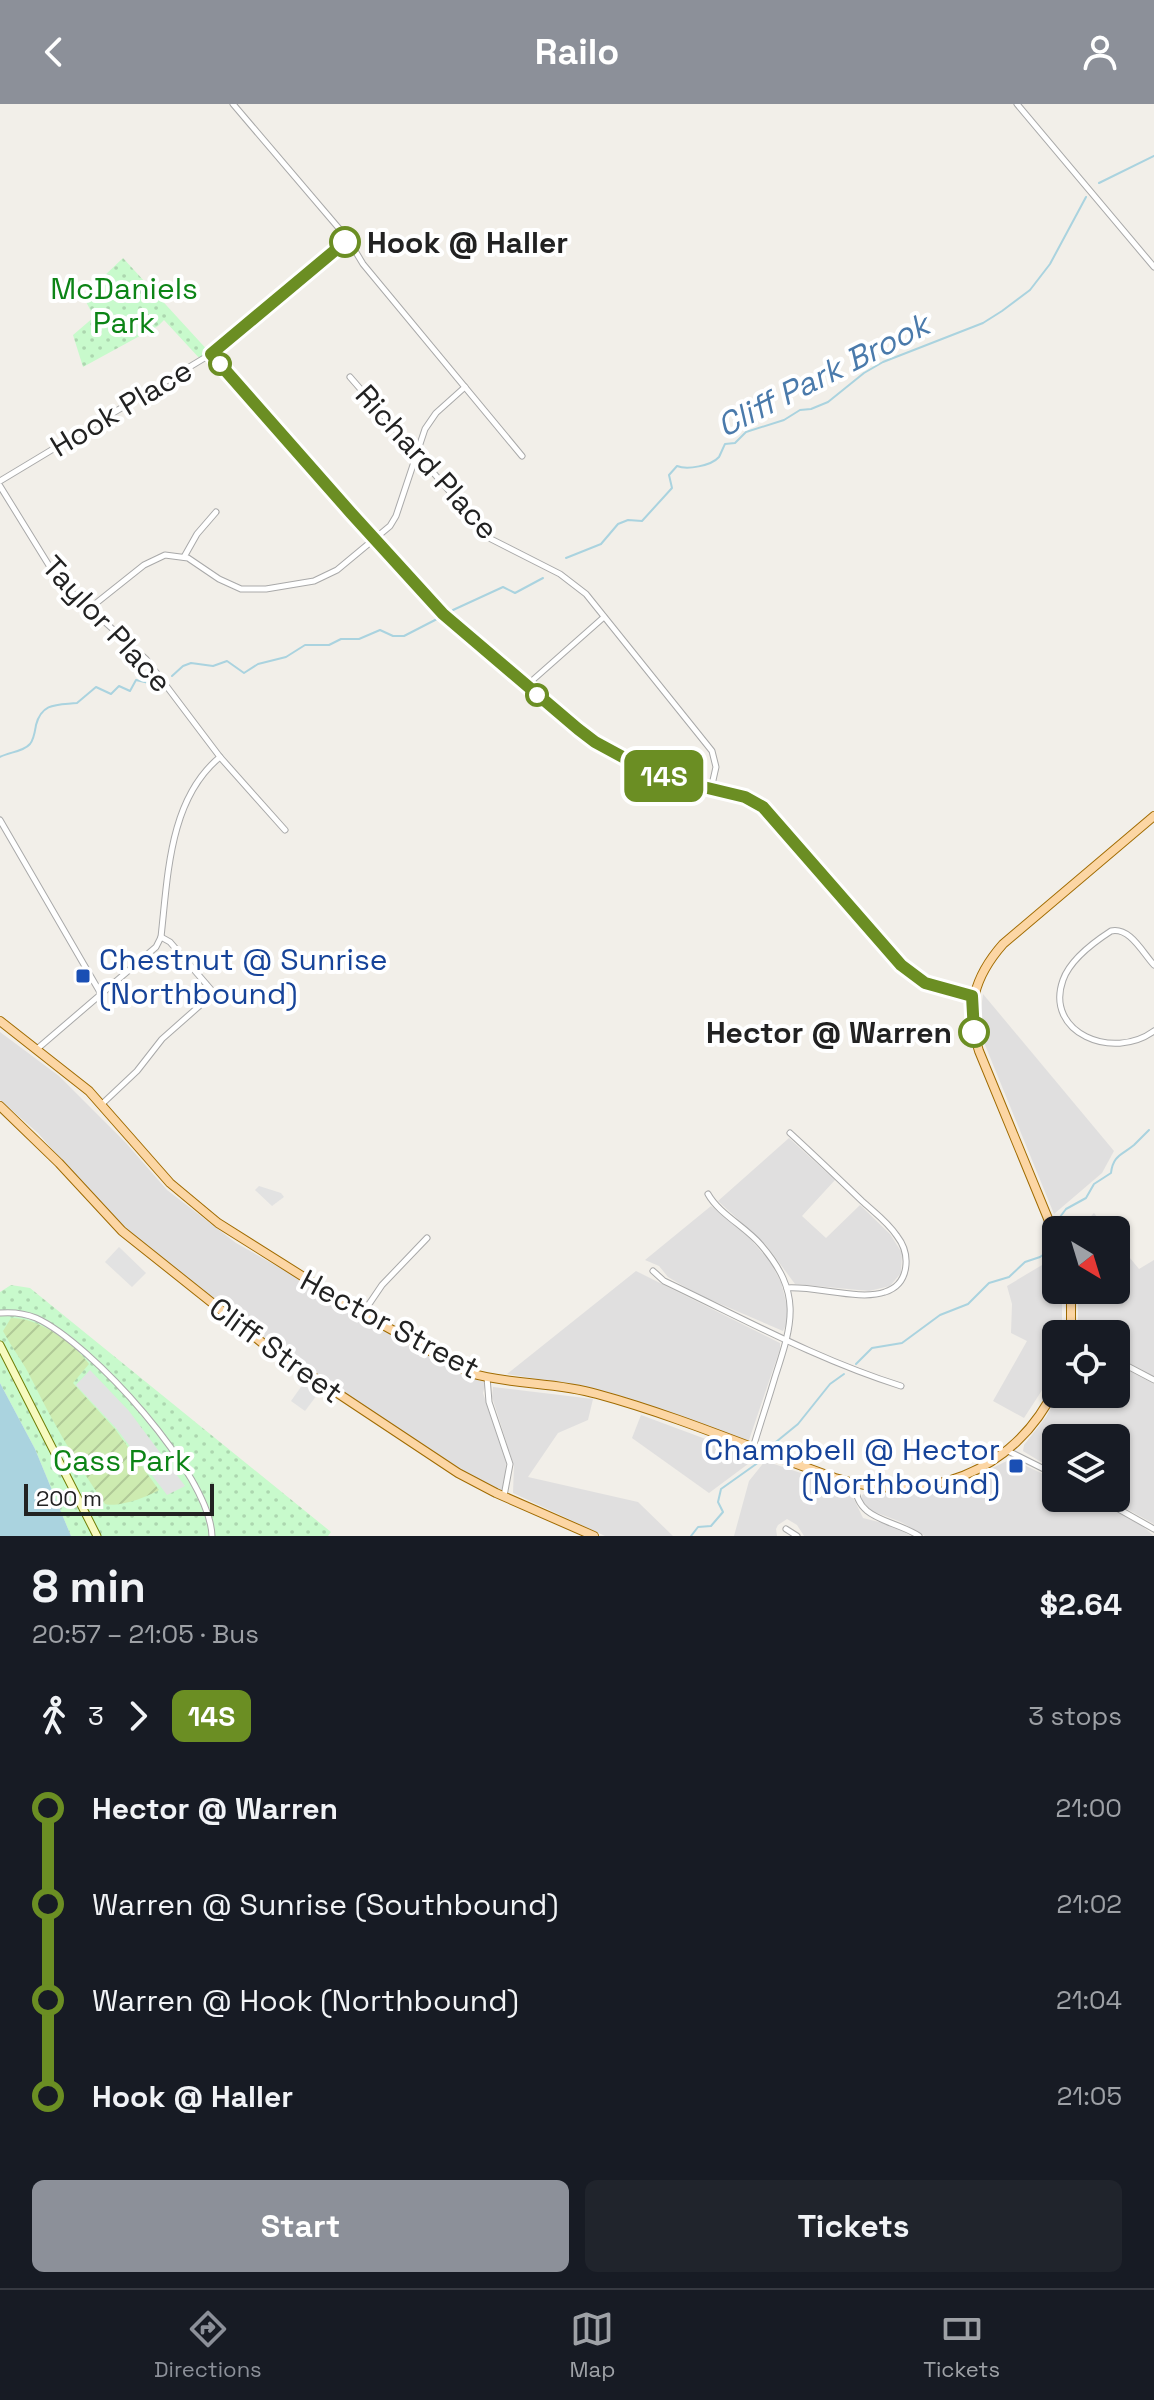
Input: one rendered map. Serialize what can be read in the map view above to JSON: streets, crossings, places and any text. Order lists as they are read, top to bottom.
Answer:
{
  "streets": {
    "main road": ["Hector Street", "Cliff Street"],
    "street": ["Hook Place", "Richard Place", "Taylor Place"]
  },
  "crossings": [
    ["Hook Place", "Taylor Place"]
  ],
  "water": ["Cliff Park Brook"],
  "parks": ["McDaniels Park", "Cass Park"],
  "places": {
    "other": ["Hook @ Haller", "Hector @ Warren"],
    "transit": ["Chestnut @ Sunrise (Northbound)", "Champbell @ Hector (Northbound)"]
  },
  "lines": ["bus line 14S"],
  "scale_bar": "200 m",
  "north": "bottom right",
  "page": {
    "header": "Railo",
    "on_map": "14S",
    "scale": "200 m",
    "heading": ["8 min", "20:57 – 21:05 · Bus", "$2.64"],
    "legs": ["3", "14S", "3 stops"],
    "list": [
      {
        "name": "Hector @ Warren",
        "value": "21:00"
      },
      {
        "name": "Warren @ Sunrise (Southbound)",
        "value": "21:02"
      },
      {
        "name": "Warren @ Hook (Northbound)",
        "value": "21:04"
      },
      {
        "name": "Hook @ Haller",
        "value": "21:05"
      }
    ],
    "buttons": ["Start", "Tickets"],
    "tabs": ["Directions", "Map", "Tickets"]
  }
}
